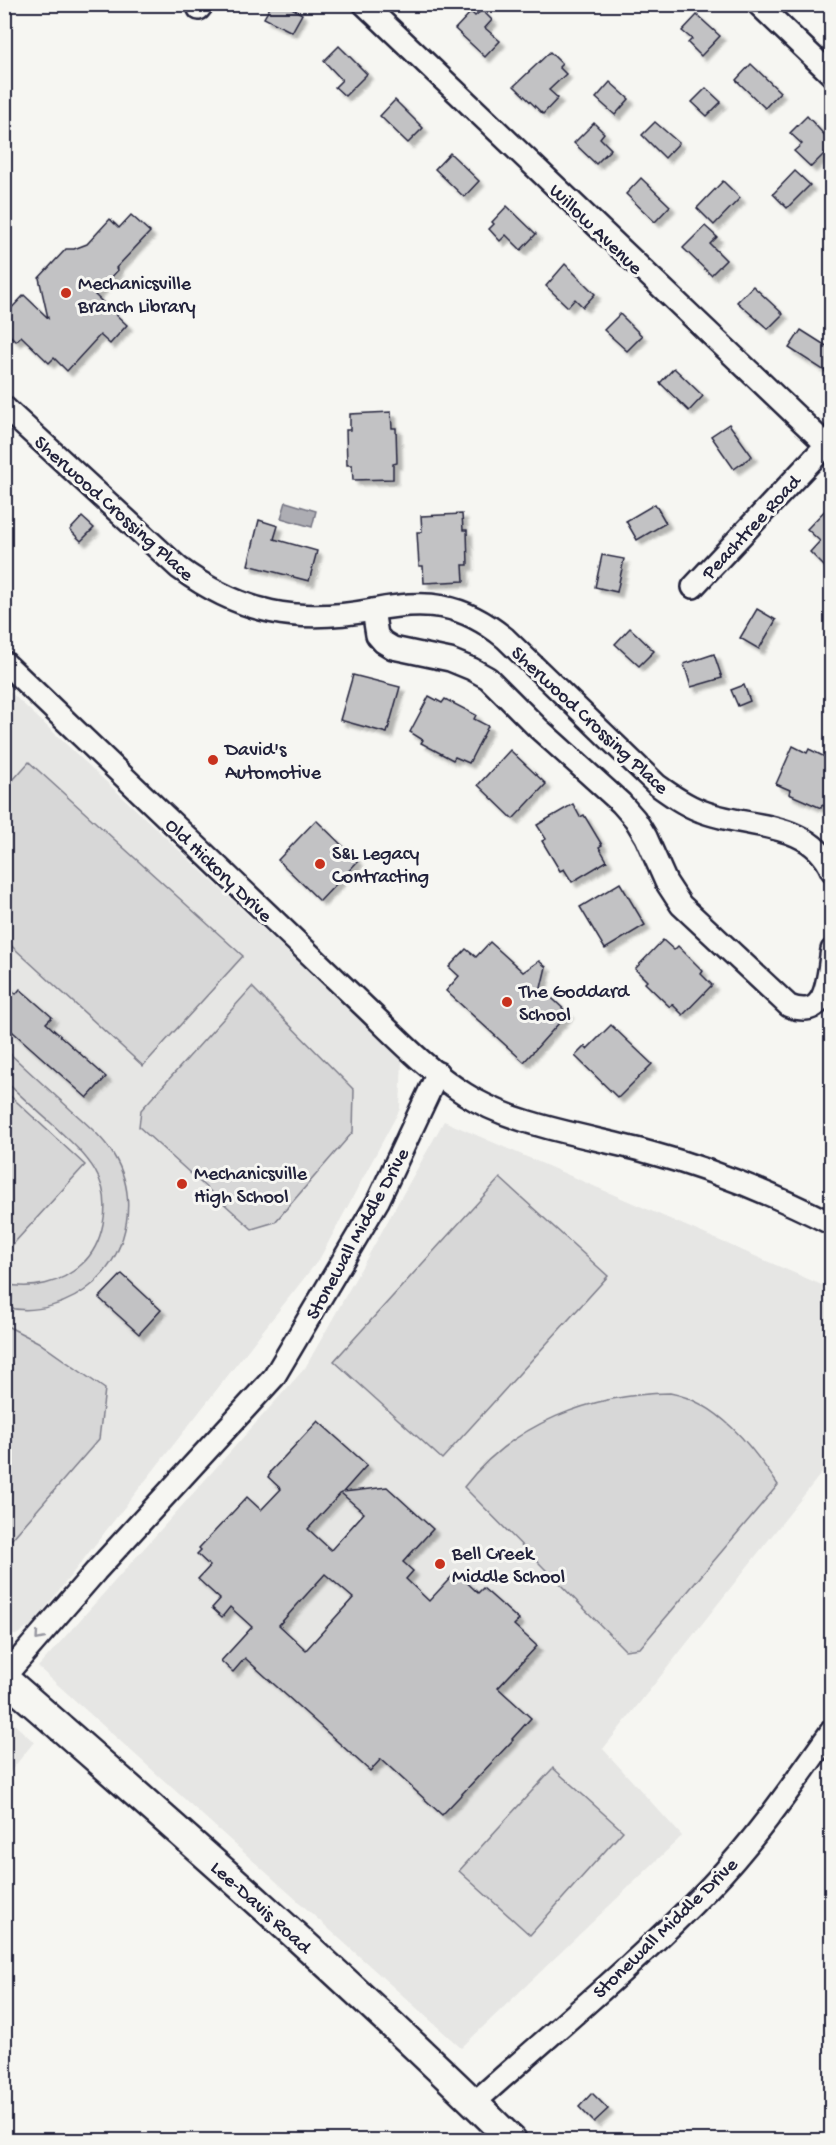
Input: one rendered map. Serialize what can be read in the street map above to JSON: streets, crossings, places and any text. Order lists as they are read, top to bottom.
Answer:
{
  "streets": {
    "main road": ["Lee-Davis Road"],
    "street": [
      "Willow Avenue",
      "Sherwood Crossing Place",
      "Peachtree Road",
      "Old Hickory Drive",
      "Stonewall Middle Drive"
    ]
  },
  "crossings": [
    ["Willow Avenue", "Peachtree Road"],
    ["Old Hickory Drive", "Stonewall Middle Drive"],
    ["Stonewall Middle Drive", "Lee-Davis Road"]
  ],
  "one_way": ["Stonewall Middle Drive"],
  "places": [
    "Mechanicsville Branch Library",
    "David's Automotive",
    "S&L Legacy Contracting",
    "The Goddard School",
    "Mechanicsville High School",
    "Bell Creek Middle School"
  ]
}
